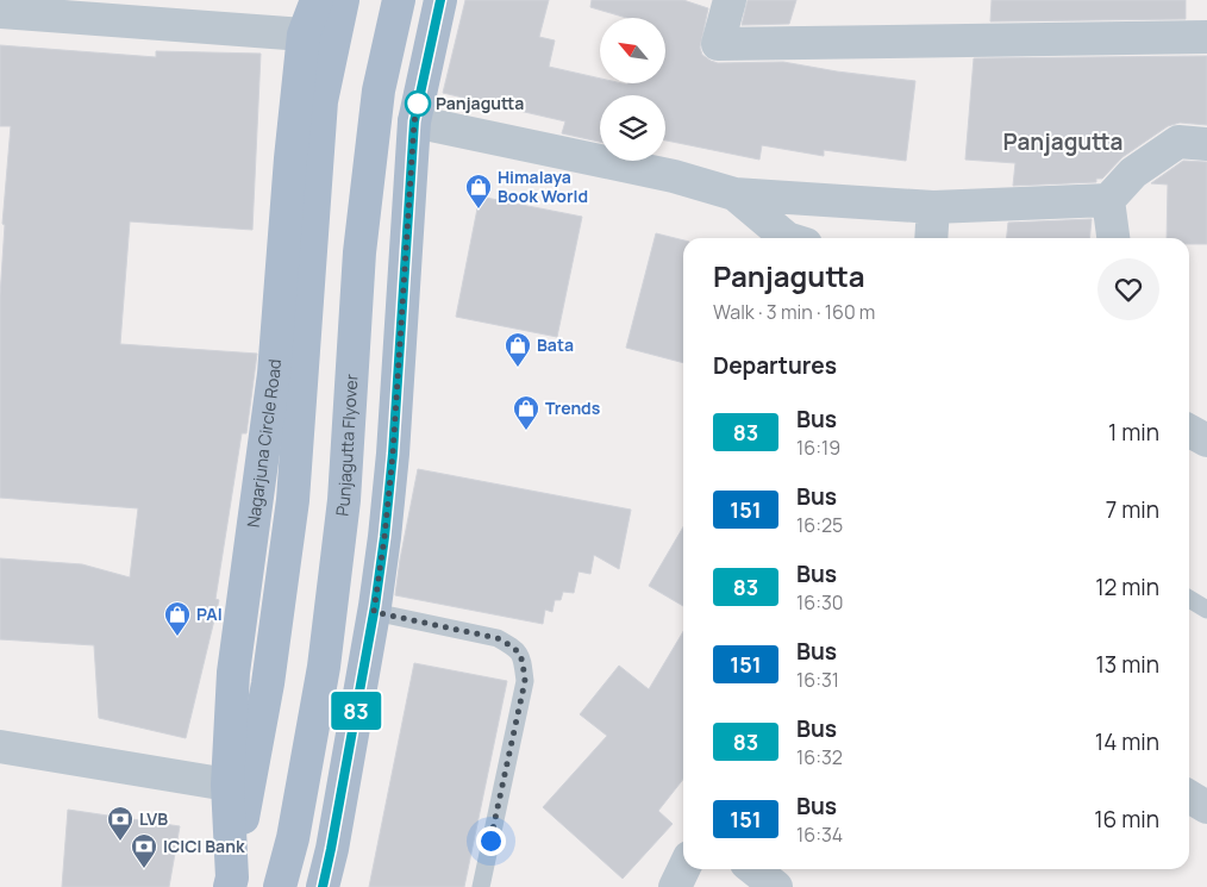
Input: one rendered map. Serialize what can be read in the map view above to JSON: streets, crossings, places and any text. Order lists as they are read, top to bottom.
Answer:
{
  "streets": {
    "main road": ["Nagarjuna Circle Road", "Punjagutta Flyover"]
  },
  "districts": ["Panjagutta"],
  "places": {
    "other": ["Panjagutta"],
    "shop": [
      "Himalaya Book World",
      "Bata",
      "Trends",
      "PAI"
    ],
    "bank": ["LVB", "ICICI Bank"]
  },
  "lines": ["bus line 83"],
  "north": "top left",
  "page": {
    "on_map": "83",
    "heading": [
      ["Panjagutta", "Walk · 3 min · 160 m"],
      "Departures"
    ],
    "list": [
      {
        "mark": "83",
        "name": "Bus",
        "note": "16:19",
        "value": "1 min"
      },
      {
        "mark": "151",
        "name": "Bus",
        "note": "16:25",
        "value": "7 min"
      },
      {
        "mark": "83",
        "name": "Bus",
        "note": "16:30",
        "value": "12 min"
      },
      {
        "mark": "151",
        "name": "Bus",
        "note": "16:31",
        "value": "13 min"
      },
      {
        "mark": "83",
        "name": "Bus",
        "note": "16:32",
        "value": "14 min"
      },
      {
        "mark": "151",
        "name": "Bus",
        "note": "16:34",
        "value": "16 min"
      }
    ]
  }
}
